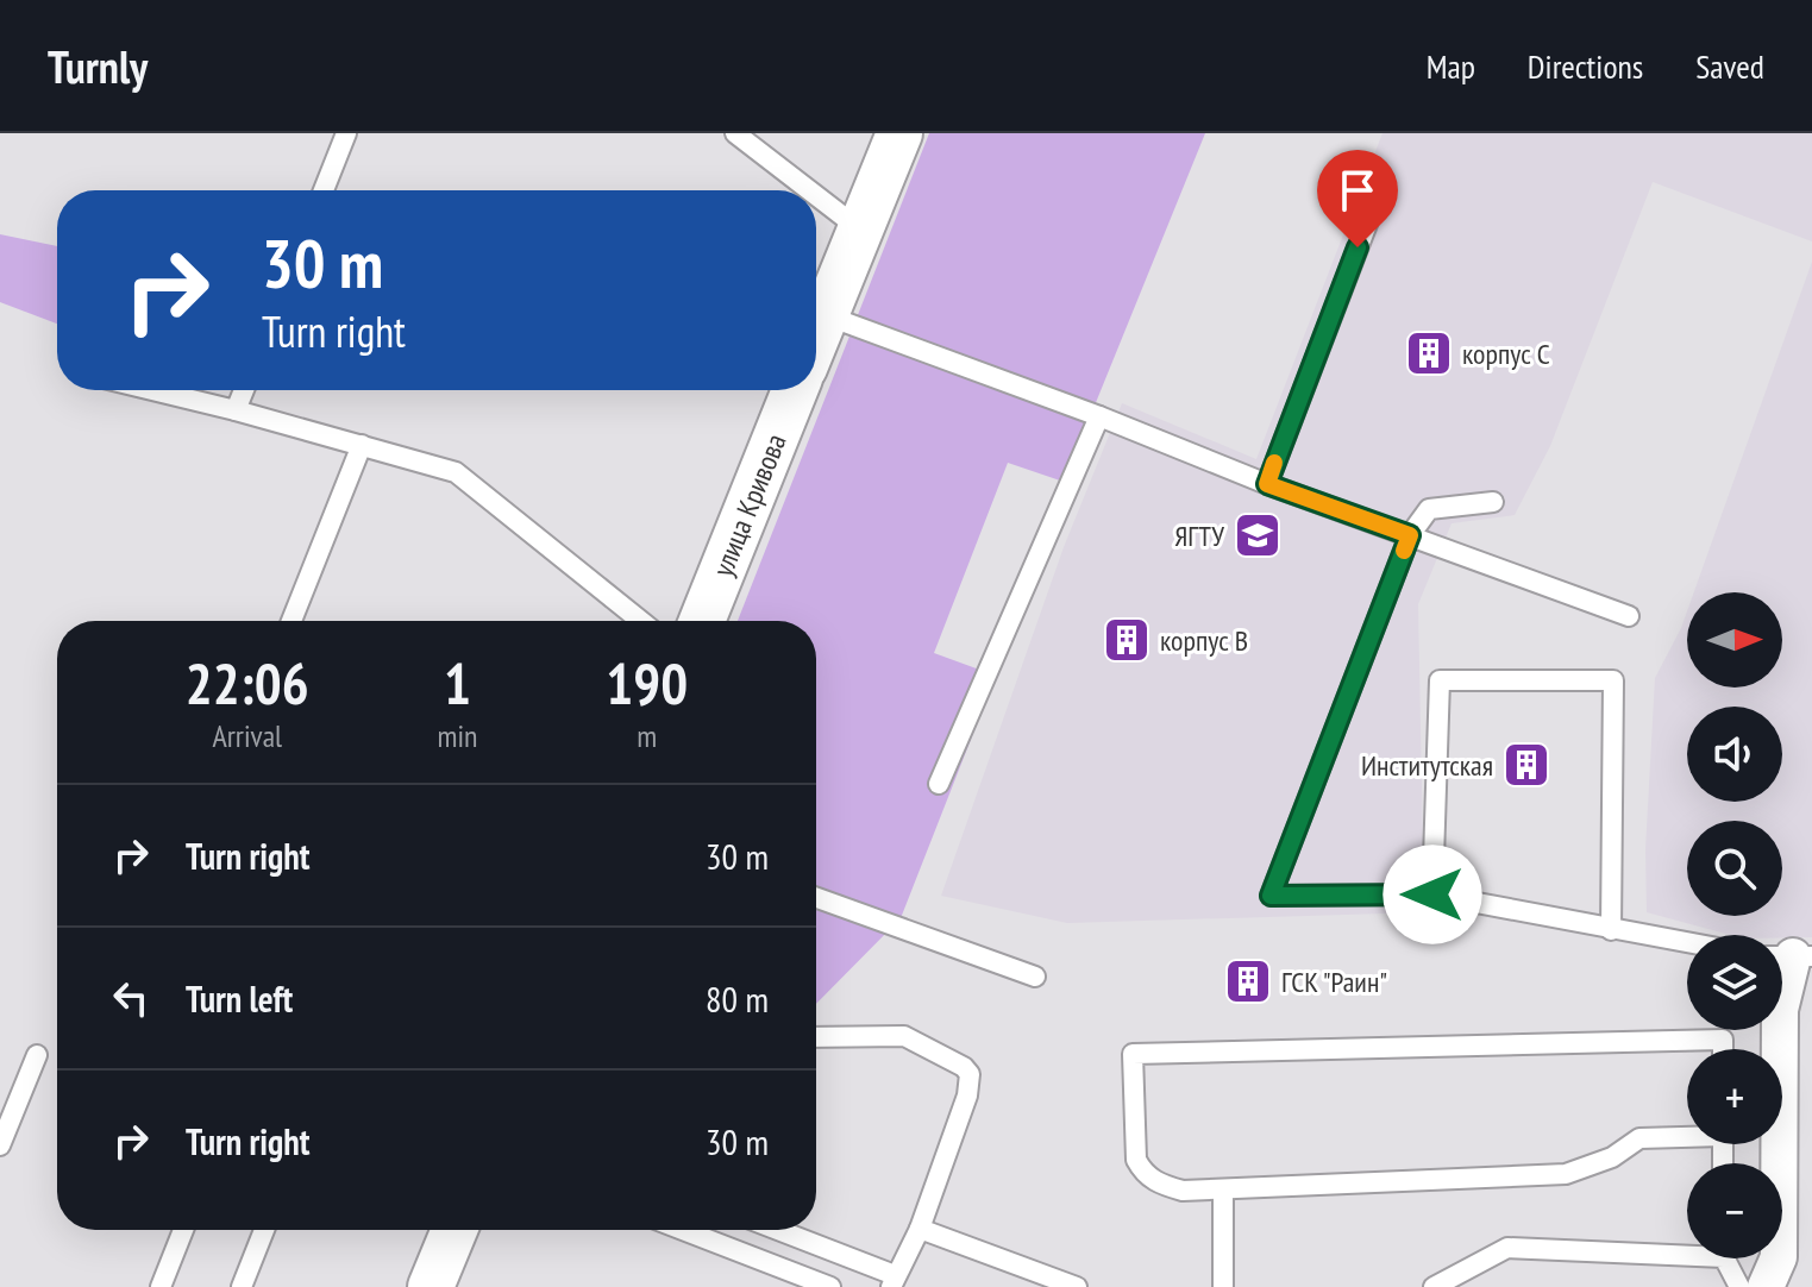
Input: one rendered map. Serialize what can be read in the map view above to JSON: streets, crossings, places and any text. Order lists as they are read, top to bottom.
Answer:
{
  "streets": {
    "street": ["улица Кривова"]
  },
  "places": {
    "building": [
      "корпус С",
      "корпус В",
      "Институтская",
      "ГСК \"Раин\""
    ],
    "school or university": ["ЯГТУ"]
  },
  "north": "right",
  "page": {
    "header": "Turnly",
    "nav": ["Map", "Directions", "Saved"],
    "turn": ["30 m", "Turn right"],
    "map_buttons": ["+", "−"],
    "eta": [
      "22:06",
      "Arrival",
      "1",
      "min",
      "190",
      "m"
    ],
    "list": [
      {
        "name": "Turn right",
        "value": "30 m"
      },
      {
        "name": "Turn left",
        "value": "80 m"
      },
      {
        "name": "Turn right",
        "value": "30 m"
      }
    ]
  }
}
